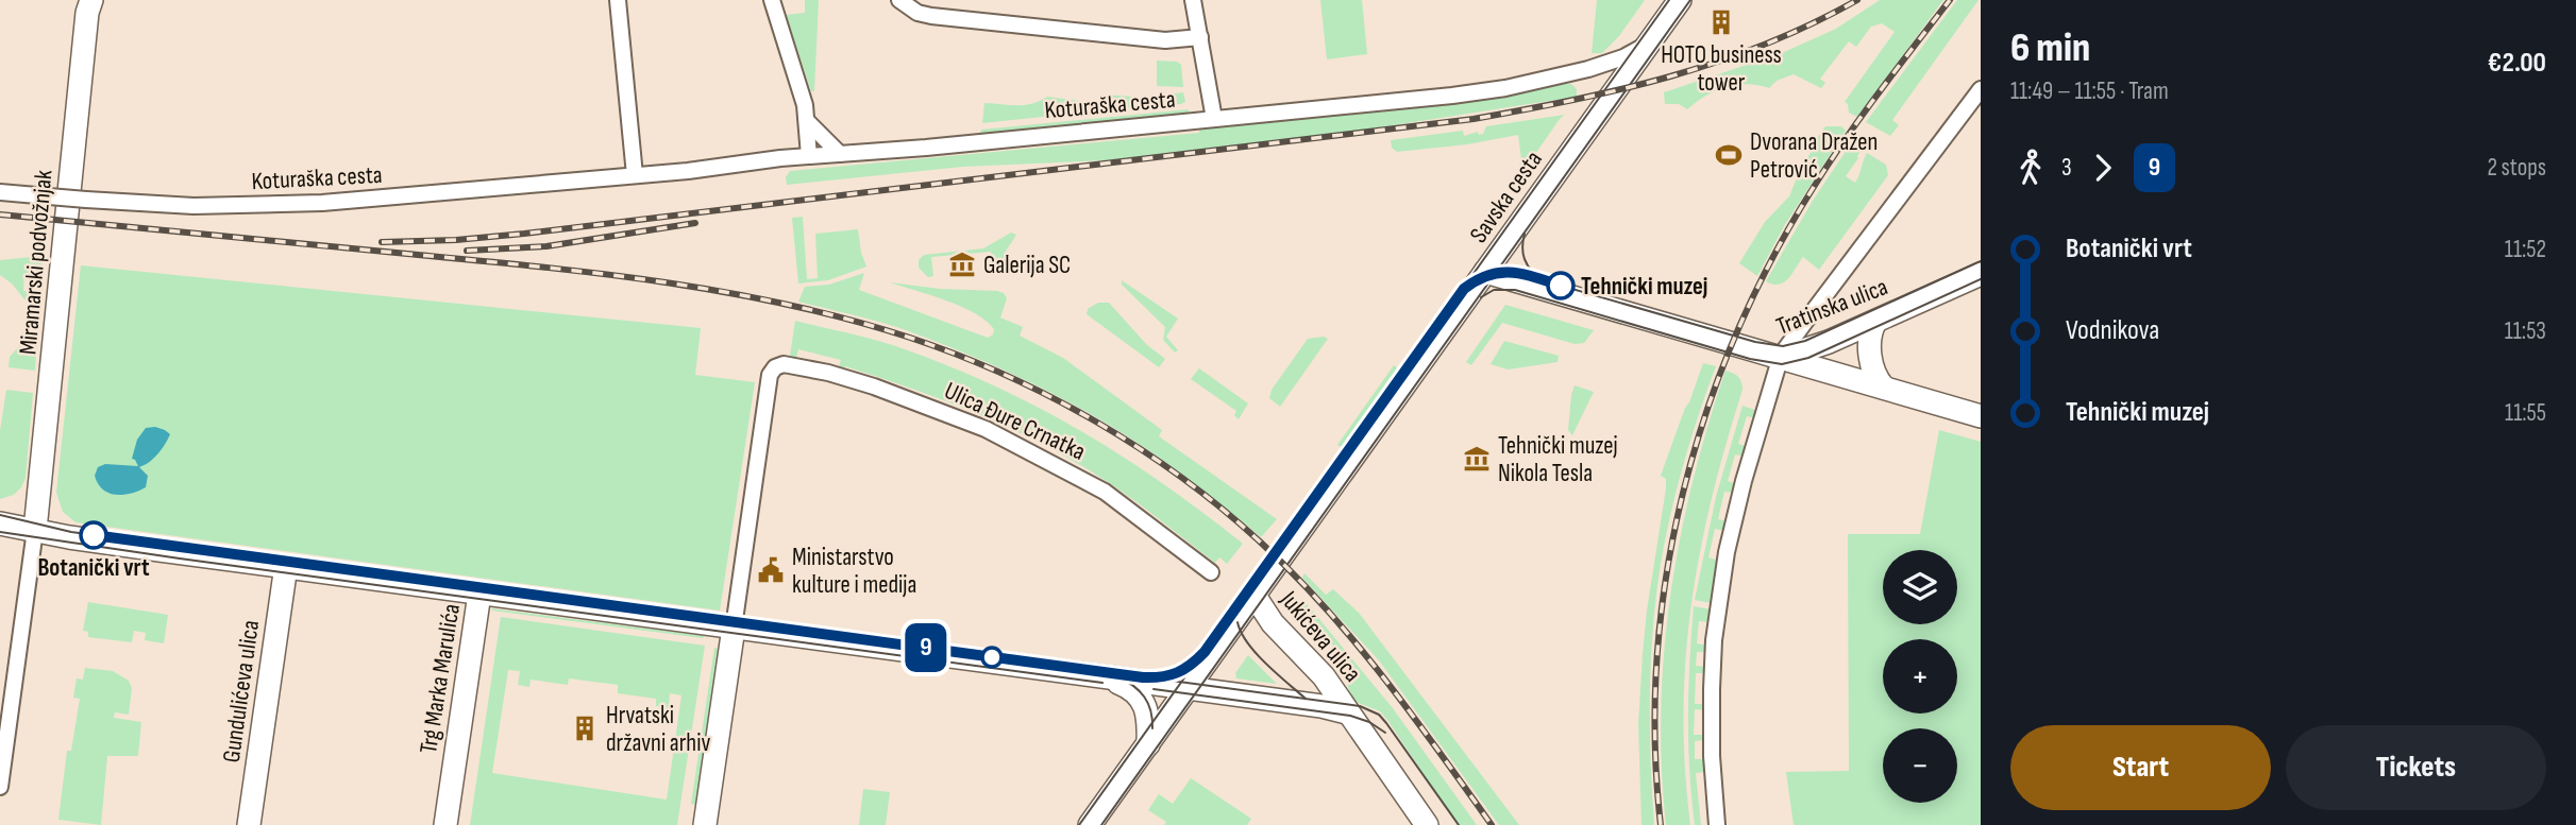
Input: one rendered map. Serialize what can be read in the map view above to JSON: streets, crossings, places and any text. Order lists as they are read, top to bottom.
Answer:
{
  "streets": {
    "street": [
      "Koturaška cesta",
      "Savska cesta",
      "Miramarski podvožnjak",
      "Tratinska ulica",
      "Ulica Đure Crnatka",
      "Jukićeva ulica",
      "Trg Marka Marulića",
      "Gundulićeva ulica"
    ]
  },
  "crossings": [
    ["Koturaška cesta", "Savska cesta"],
    ["Savska cesta", "Tratinska ulica"],
    ["Savska cesta", "Jukićeva ulica"],
    ["Ulica Đure Crnatka", "Trg Marka Marulića"],
    ["Jukićeva ulica", "Trg Marka Marulića"]
  ],
  "places": {
    "building": ["HOTO business tower", "Hrvatski državni arhiv"],
    "sports": ["Dvorana Dražen Petrović"],
    "museum": ["Galerija SC", "Tehnički muzej Nikola Tesla"],
    "other": ["Tehnički muzej", "Botanički vrt"],
    "public building": ["Ministarstvo kulture i medija"]
  },
  "lines": ["tram line 9"],
  "page": {
    "on_map": "9",
    "heading": ["6 min", "11:49 – 11:55 · Tram", "€2.00"],
    "legs": ["3", "9", "2 stops"],
    "list": [
      {
        "name": "Botanički vrt",
        "value": "11:52"
      },
      {
        "name": "Vodnikova",
        "value": "11:53"
      },
      {
        "name": "Tehnički muzej",
        "value": "11:55"
      }
    ],
    "map_buttons": ["+", "−"],
    "buttons": ["Start", "Tickets"]
  }
}
